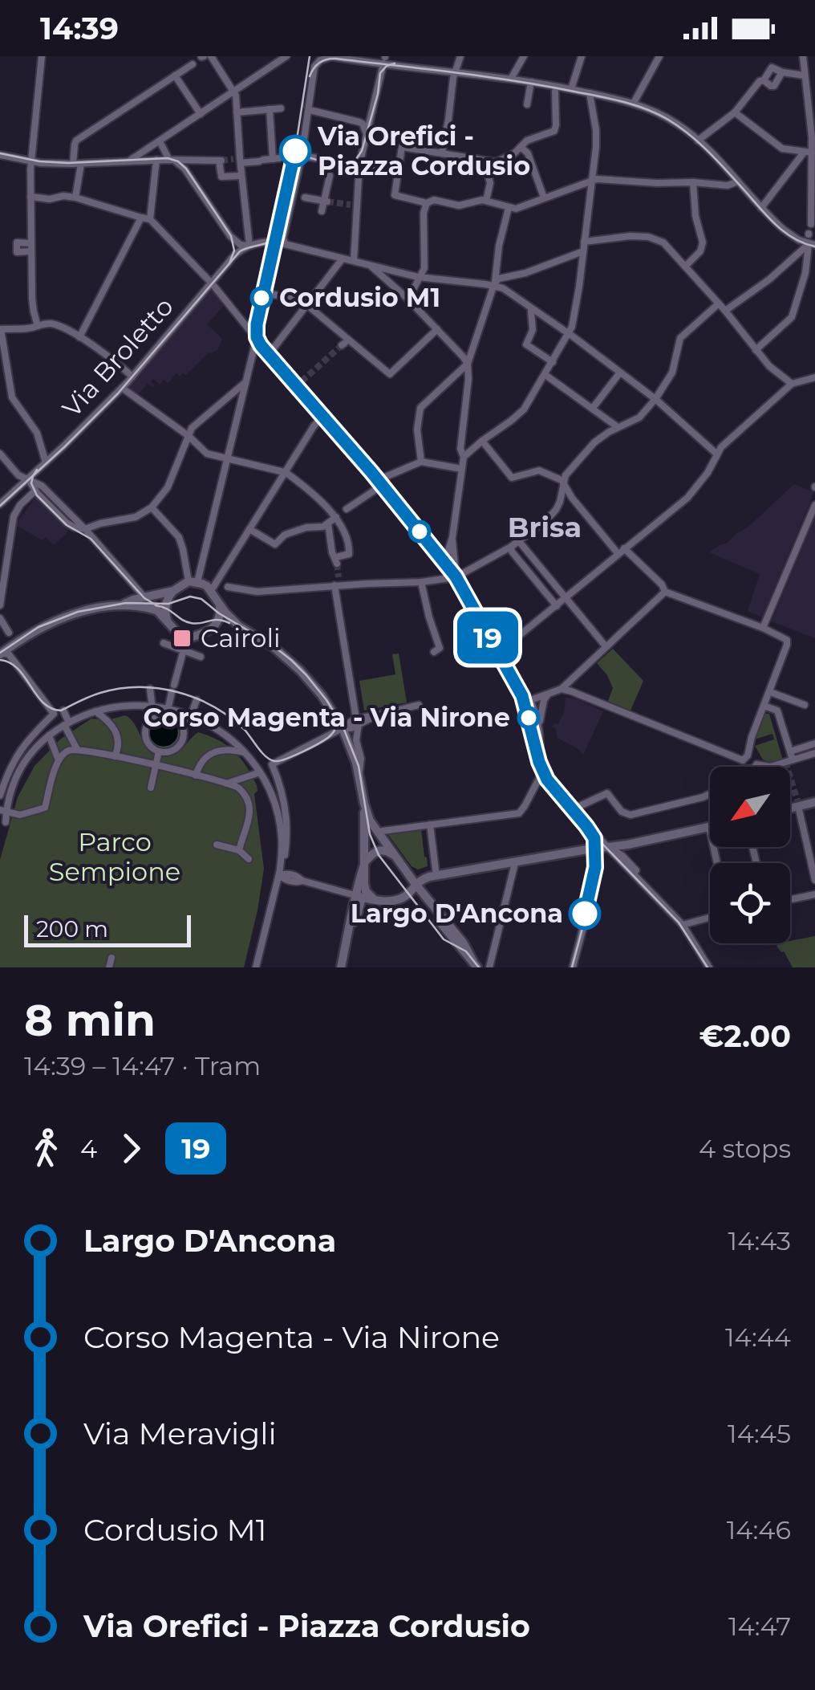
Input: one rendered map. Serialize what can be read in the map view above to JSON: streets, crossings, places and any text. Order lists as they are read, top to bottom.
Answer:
{
  "streets": {
    "street": ["Via Broletto"]
  },
  "districts": ["Brisa"],
  "parks": ["Parco Sempione"],
  "places": {
    "other": [
      "Via Orefici - Piazza Cordusio",
      "Cordusio M1",
      "Corso Magenta - Via Nirone",
      "Largo D'Ancona"
    ],
    "transit": ["Cairoli"]
  },
  "lines": ["tram line 19"],
  "scale_bar": "200 m",
  "north": "bottom left",
  "page": {
    "status": "14:39",
    "on_map": "19",
    "scale": "200 m",
    "heading": ["8 min", "14:39 – 14:47 · Tram", "€2.00"],
    "legs": ["4", "19", "4 stops"],
    "list": [
      {
        "name": "Largo D'Ancona",
        "value": "14:43"
      },
      {
        "name": "Corso Magenta - Via Nirone",
        "value": "14:44"
      },
      {
        "name": "Via Meravigli",
        "value": "14:45"
      },
      {
        "name": "Cordusio M1",
        "value": "14:46"
      },
      {
        "name": "Via Orefici - Piazza Cordusio",
        "value": "14:47"
      }
    ]
  }
}
